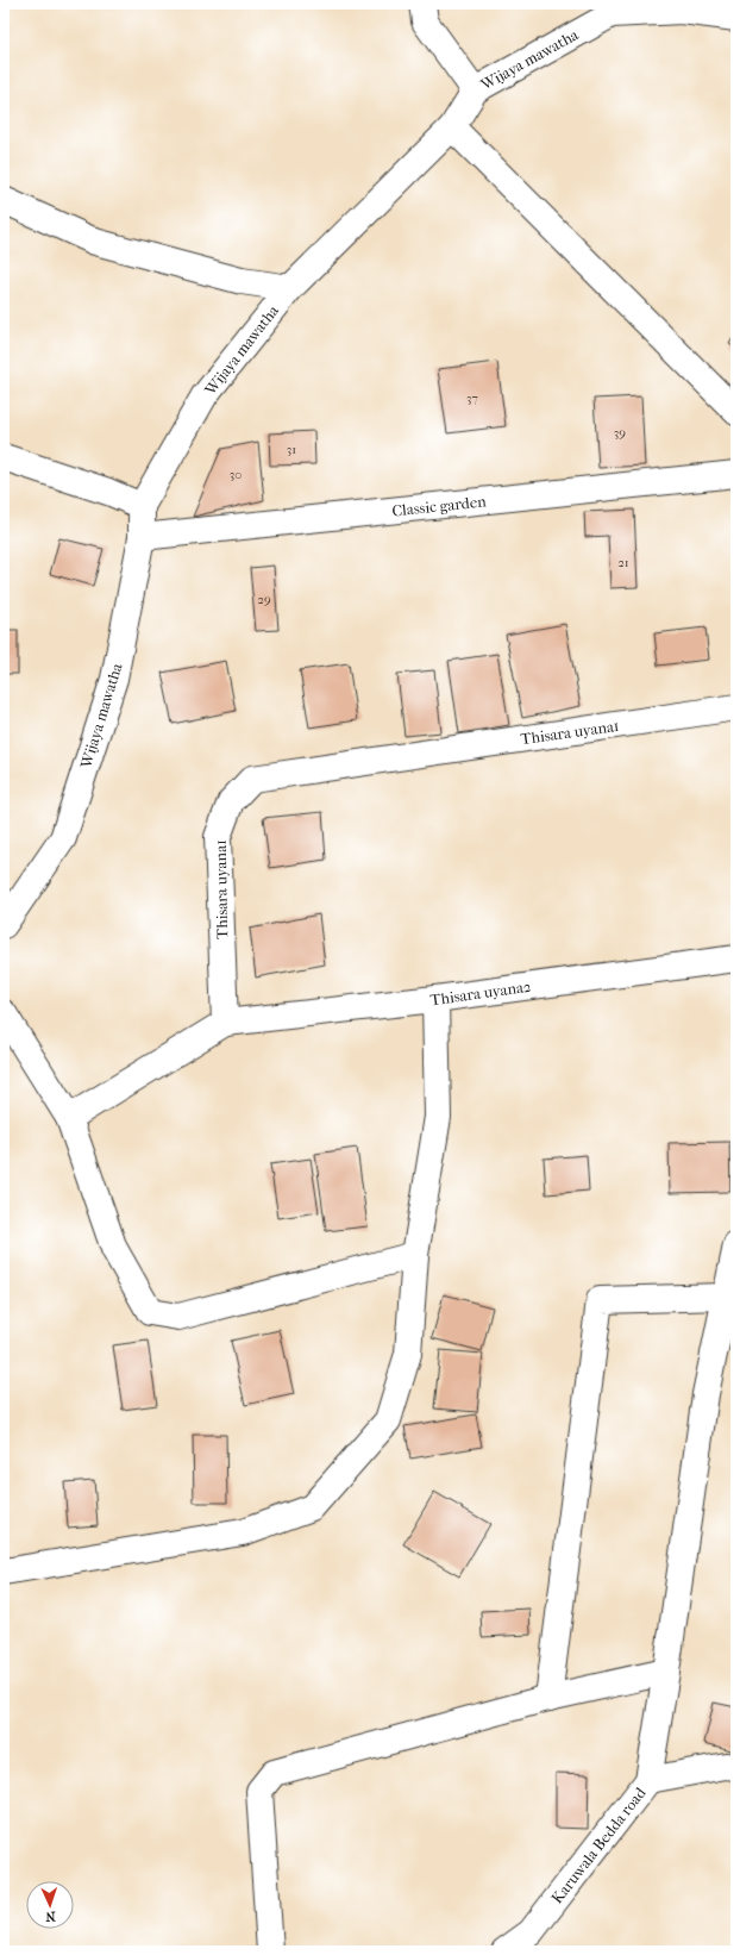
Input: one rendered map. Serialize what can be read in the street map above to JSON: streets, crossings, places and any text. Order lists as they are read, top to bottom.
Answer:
{
  "streets": {
    "street": [
      "Wijaya mawatha",
      "Classic garden",
      "Thisara uyana1",
      "Thisara uyana2",
      "Karuwala Bedda road"
    ]
  },
  "crossings": [
    ["Wijaya mawatha", "Classic garden"],
    ["Thisara uyana1", "Thisara uyana2"]
  ],
  "house_numbers": [
    "37",
    "39",
    "31",
    "30",
    "21",
    "29"
  ],
  "north": "bottom"
}
